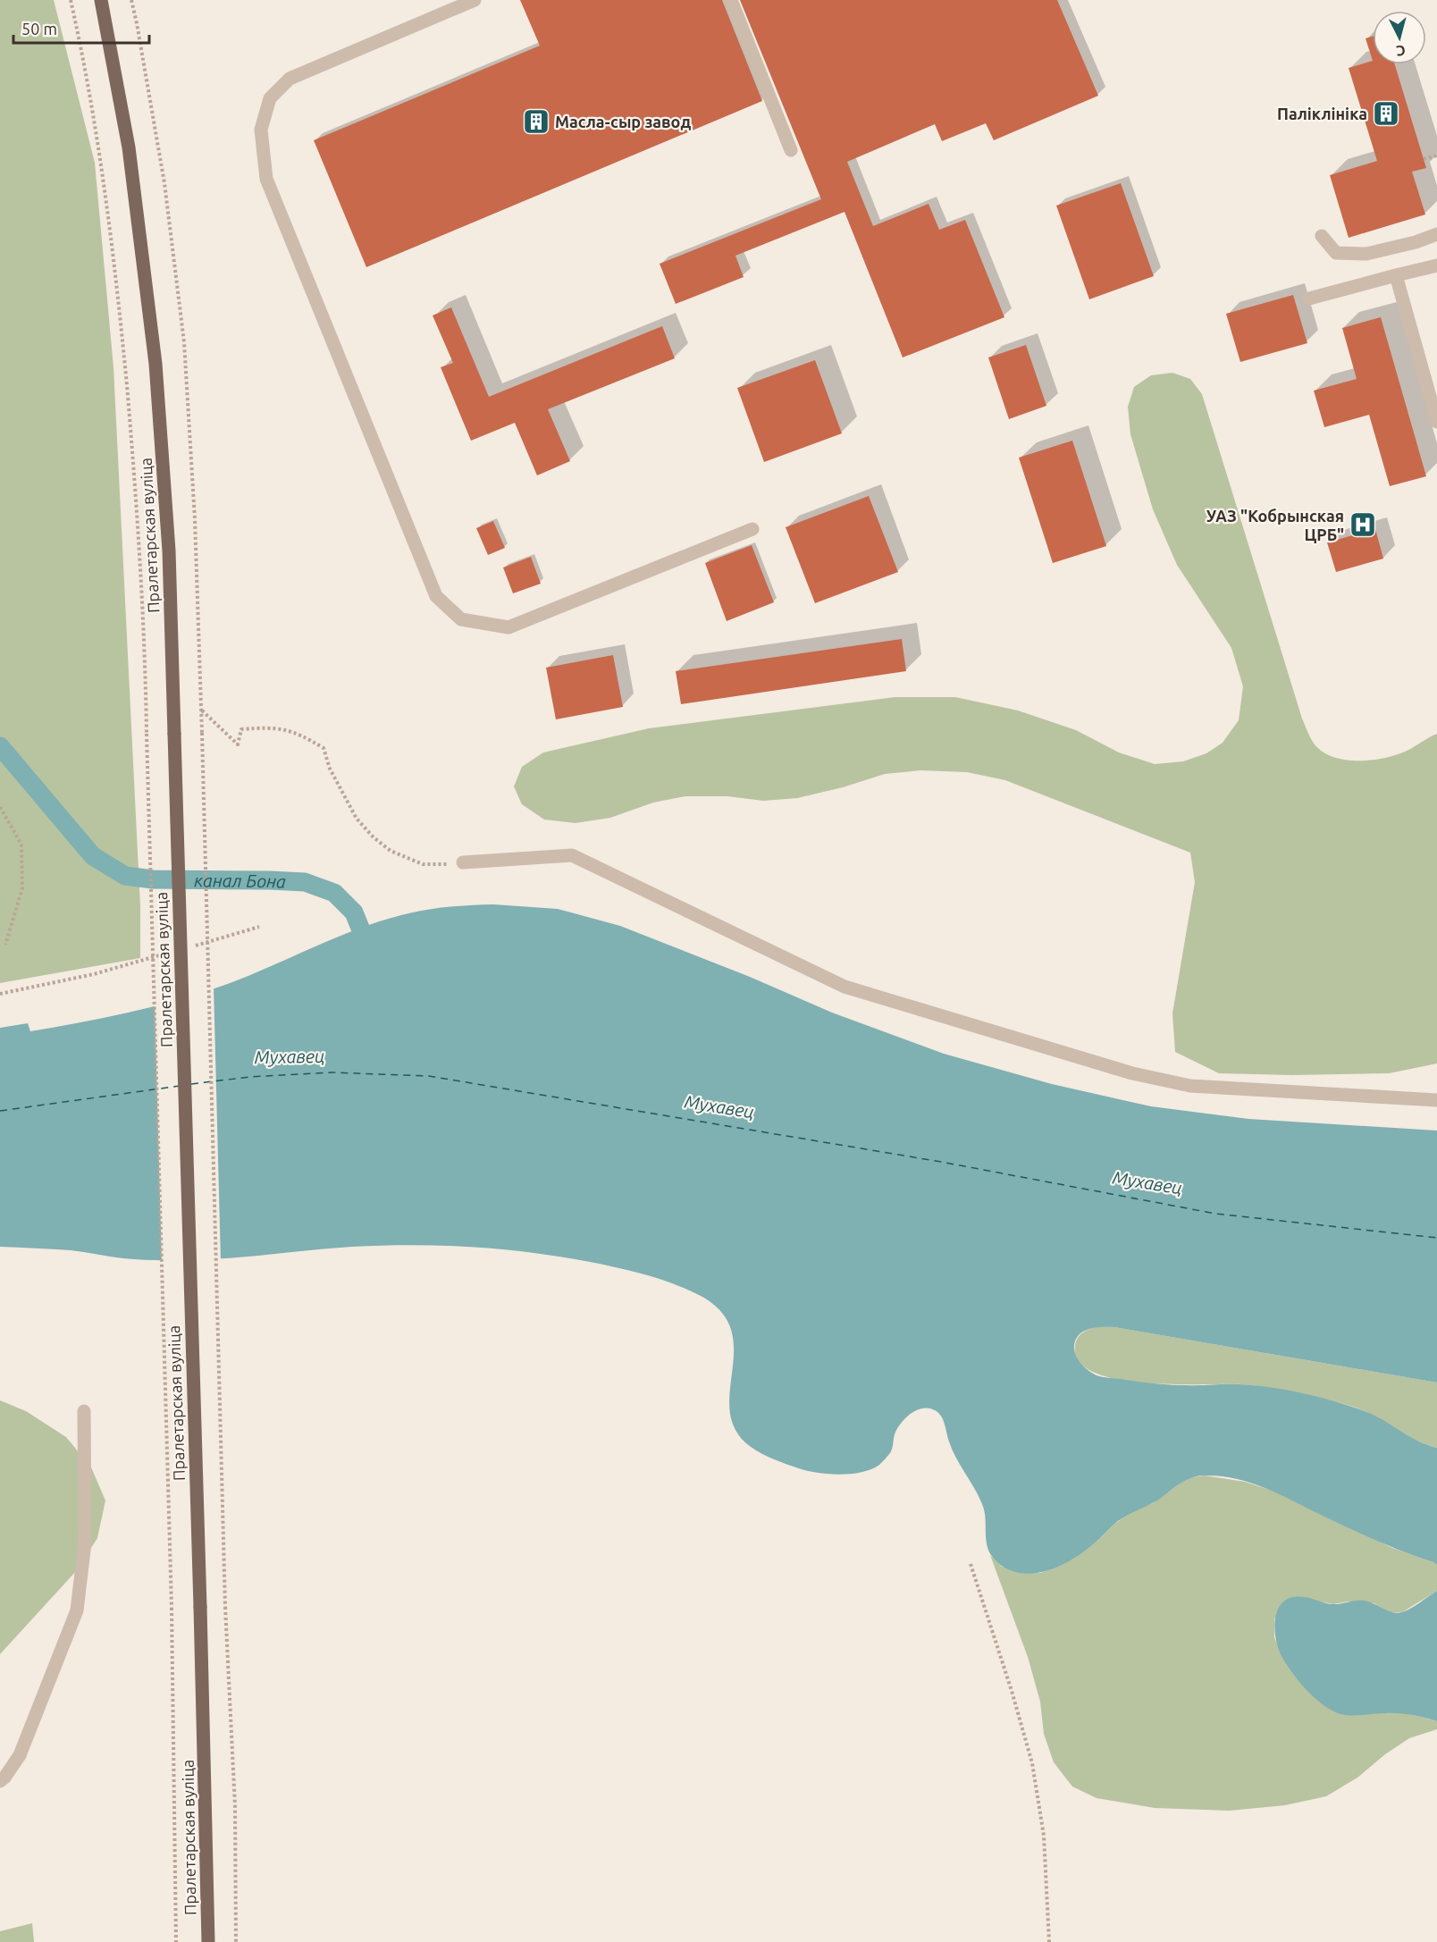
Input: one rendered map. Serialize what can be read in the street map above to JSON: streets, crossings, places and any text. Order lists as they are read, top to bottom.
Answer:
{
  "streets": {
    "main road": ["Пралетарская вуліца"]
  },
  "water": ["канал Бона", "Мухавец"],
  "places": {
    "building": ["Паліклініка", "Масла-сыр завод"],
    "hospital": ["УАЗ \"Кобрынская ЦРБ\""]
  },
  "scale_bar": "50 m",
  "north": "bottom"
}
